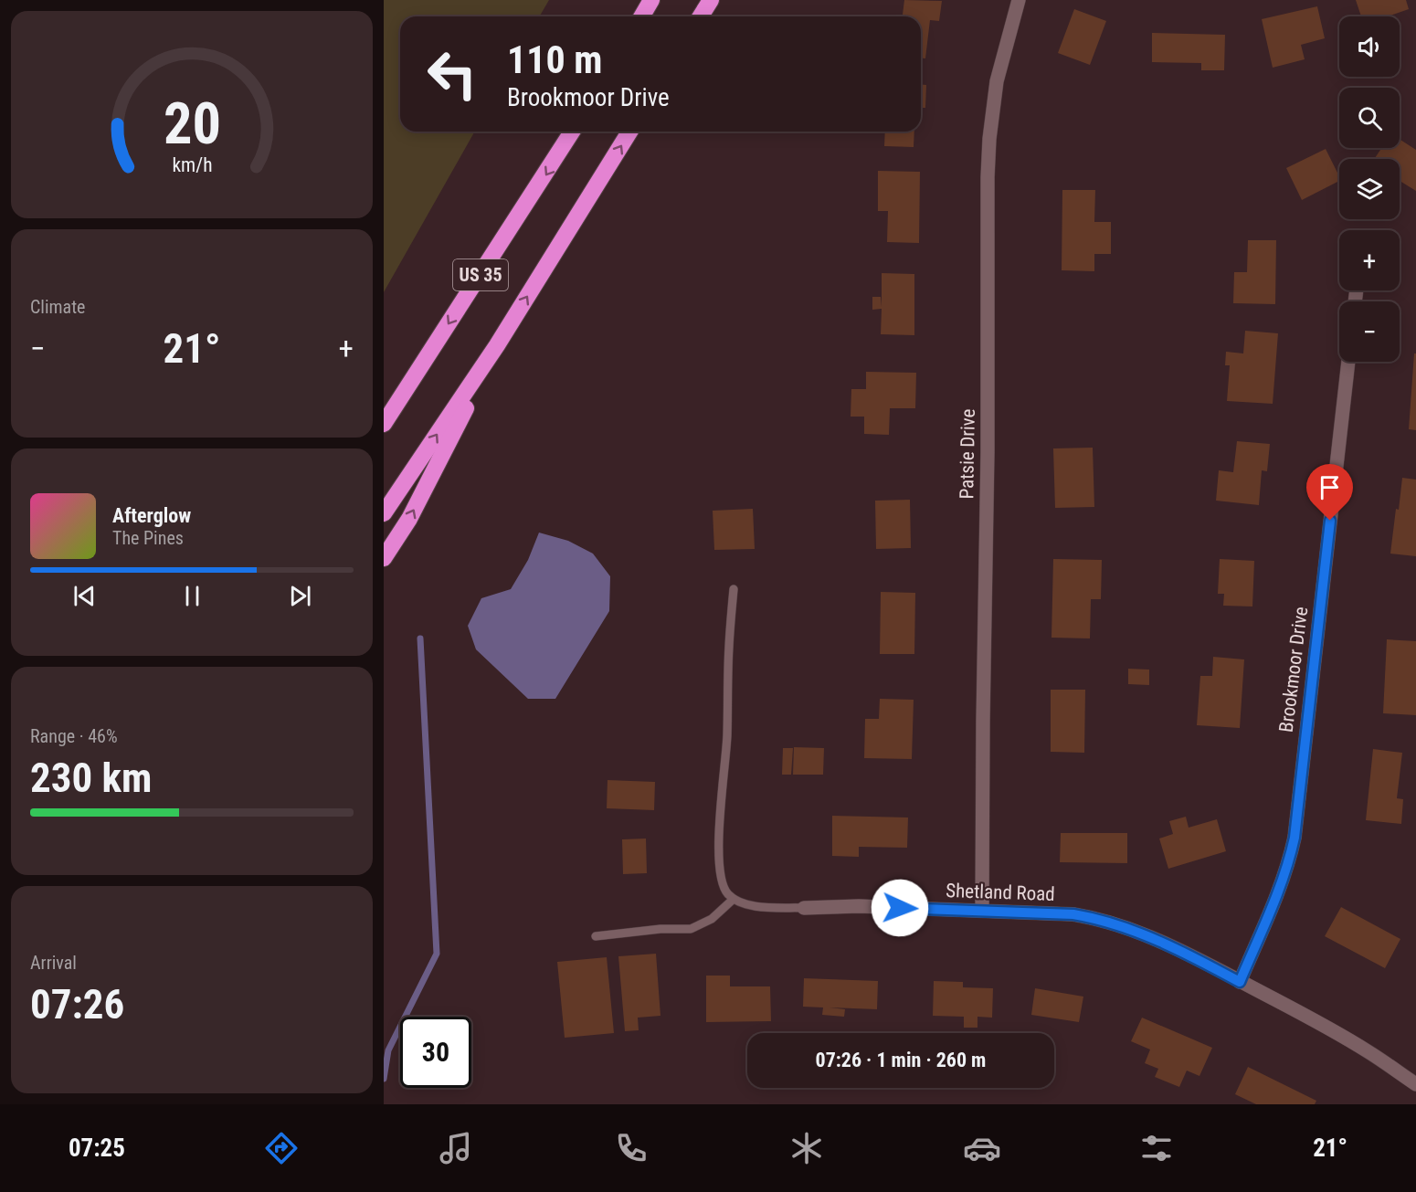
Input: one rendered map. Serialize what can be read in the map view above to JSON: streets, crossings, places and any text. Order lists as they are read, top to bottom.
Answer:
{
  "streets": {
    "highway": ["US 35"],
    "street": ["Patsie Drive", "Brookmoor Drive", "Shetland Road"]
  },
  "crossings": [
    ["Patsie Drive", "Shetland Road"],
    ["Brookmoor Drive", "Shetland Road"]
  ],
  "page": {
    "map_buttons": ["+", "−"],
    "turn": ["110 m", "Brookmoor Drive"],
    "tile": [
      "Climate",
      ["Range · 46%", "230 km"],
      ["Arrival", "07:26"]
    ],
    "heat": ["−", "21°", "+"],
    "song": ["Afterglow", "The Pines"],
    "limit": "30",
    "trip": "07:26 · 1 min · 260 m",
    "tabs": ["07:25", "21°"],
    "gauge": ["20", "km/h"]
  }
}
